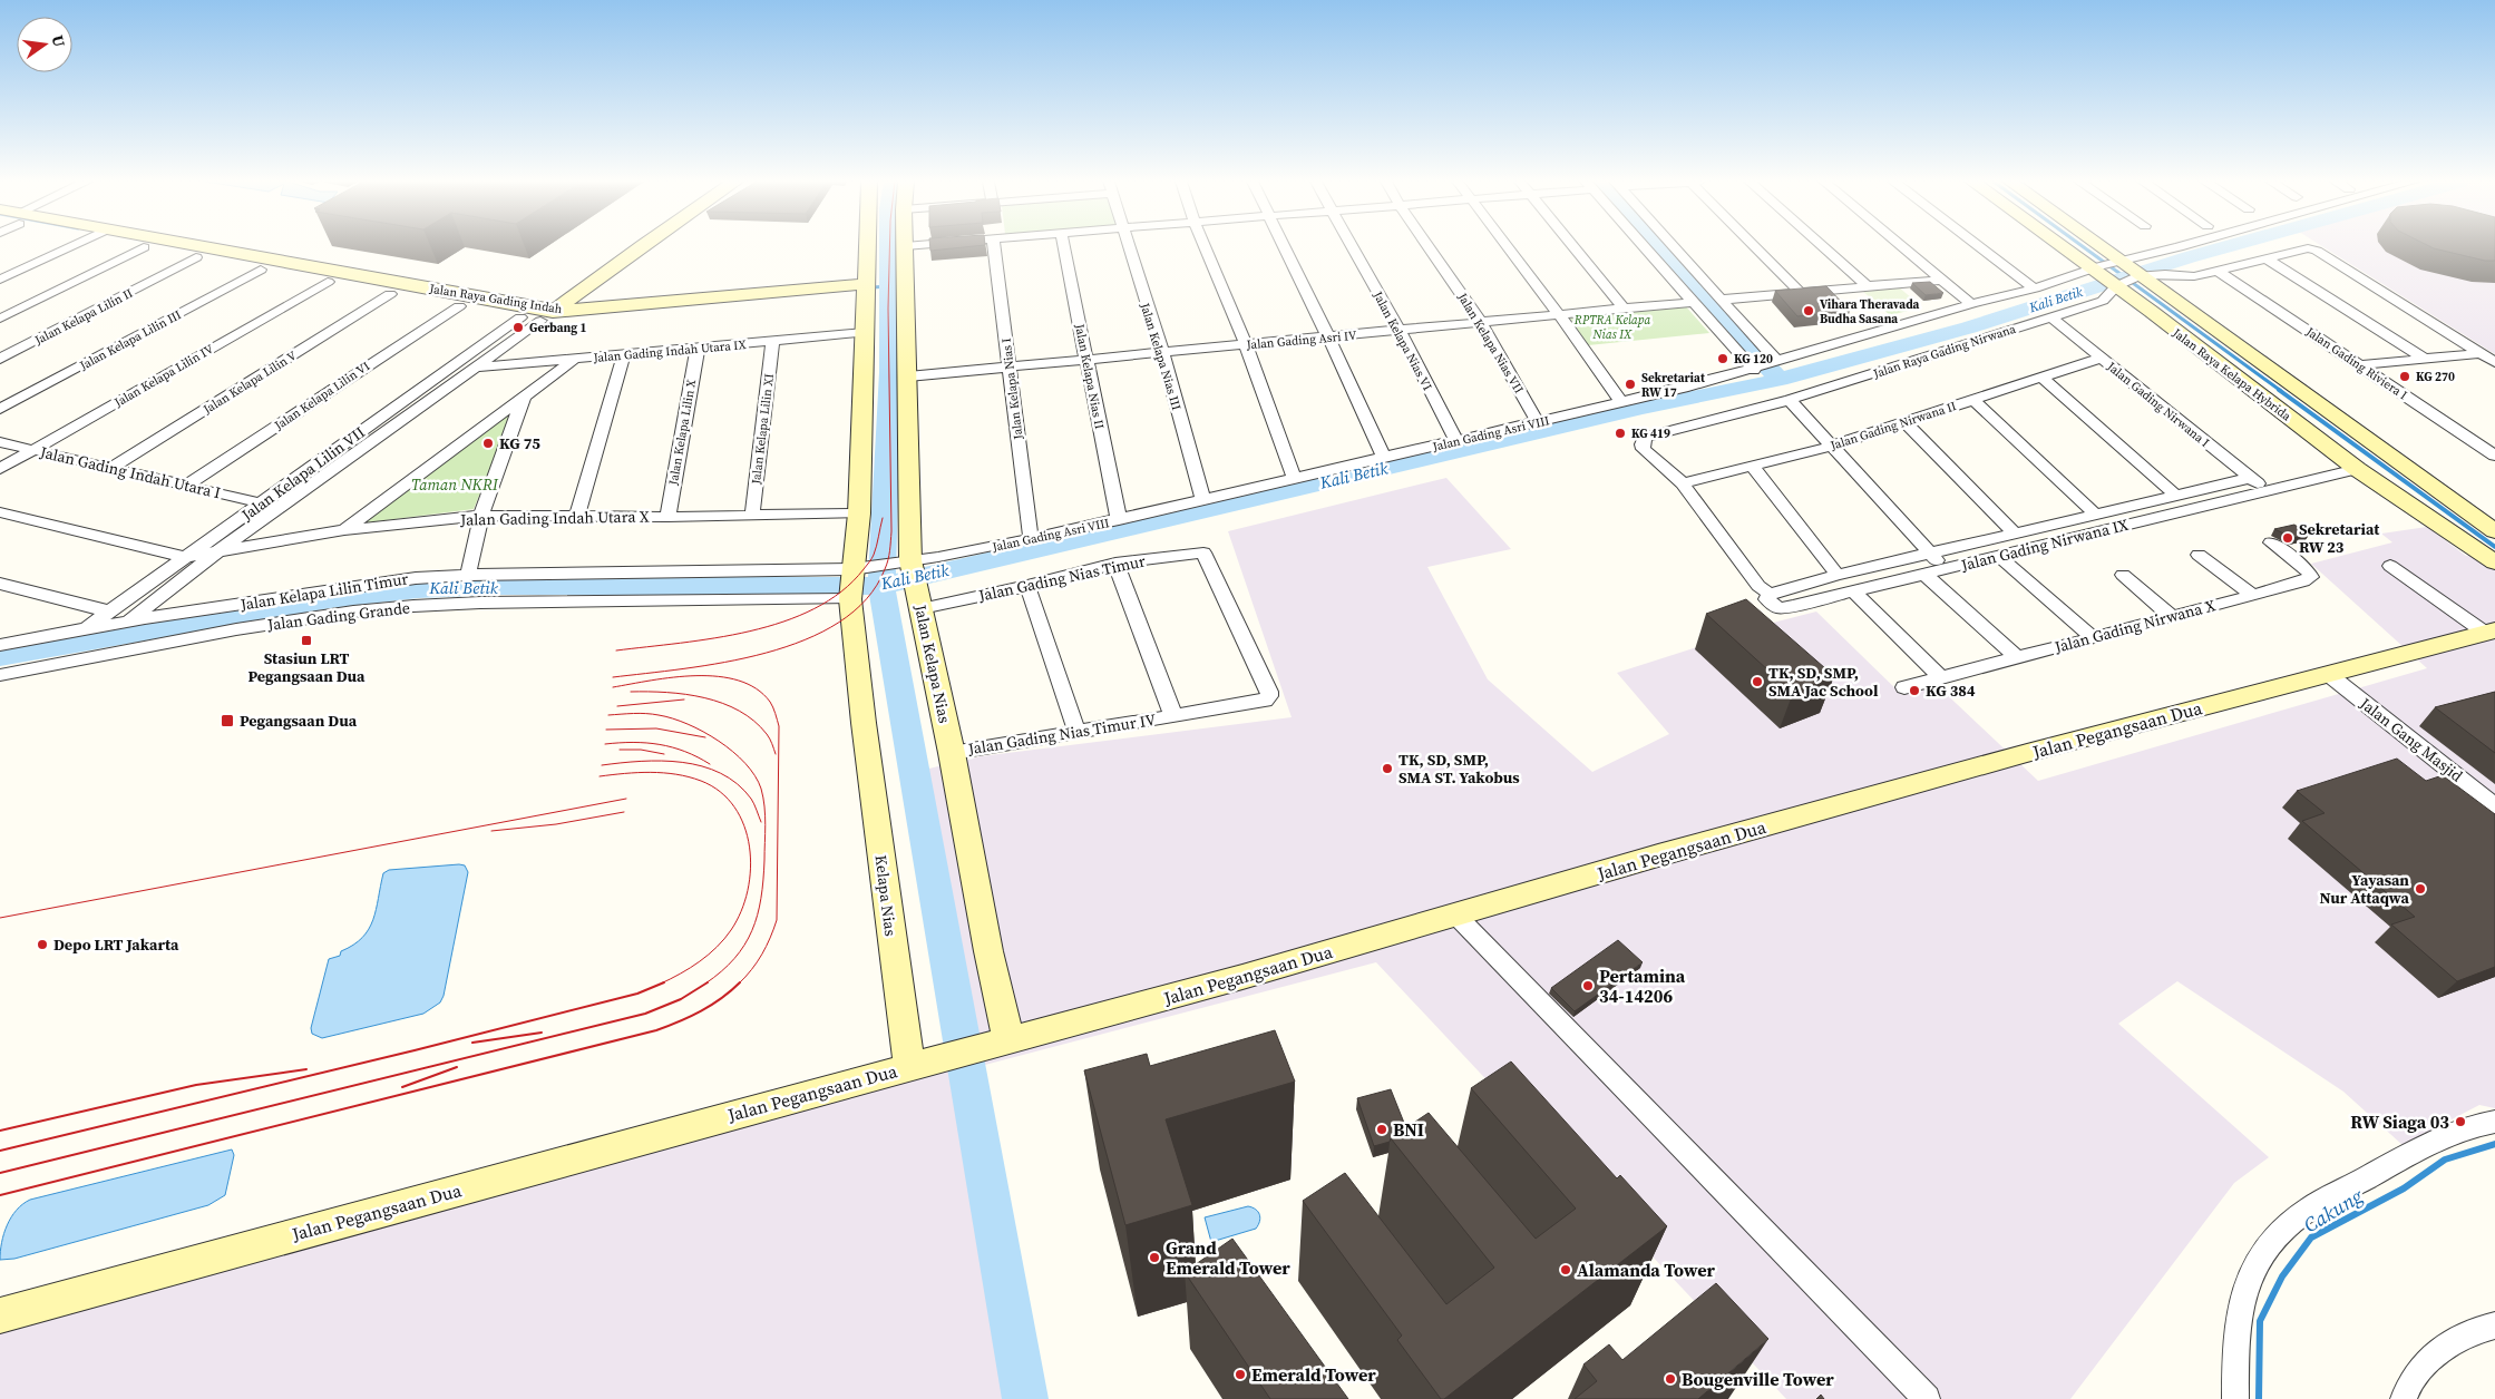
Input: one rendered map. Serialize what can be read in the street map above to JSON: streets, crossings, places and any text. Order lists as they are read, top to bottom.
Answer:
{
  "streets": {
    "street": [
      "Jalan Raya Gading Indah",
      "Jalan Kelapa Lilin II",
      "Jalan Kelapa Lilin III",
      "Jalan Gading Asri IV",
      "Jalan Kelapa Nias VI",
      "Jalan Kelapa Nias VII",
      "Jalan Gading Indah Utara IX",
      "Jalan Raya Gading Nirwana",
      "Jalan Kelapa Nias III",
      "Jalan Gading Riviera I",
      "Jalan Raya Kelapa Hybrida",
      "Jalan Kelapa Lilin IV",
      "Jalan Kelapa Nias II",
      "Jalan Kelapa Lilin V",
      "Jalan Kelapa Nias I",
      "Jalan Kelapa Lilin VI",
      "Jalan Gading Nirwana I",
      "Jalan Gading Nirwana II",
      "Jalan Kelapa Lilin XI",
      "Jalan Kelapa Lilin X",
      "Jalan Gading Asri VIII",
      "Jalan Gading Indah Utara I",
      "Jalan Kelapa Lilin VII",
      "Jalan Gading Indah Utara X",
      "Jalan Gading Nirwana IX",
      "Jalan Gading Nias Timur",
      "Jalan Kelapa Lilin Timur",
      "Jalan Gading Grande",
      "Jalan Gading Nirwana X",
      "Jalan Kelapa Nias",
      "Jalan Pegangsaan Dua",
      "Jalan Gading Nias Timur IV",
      "Jalan Gang Masjid",
      "Kelapa Nias"
    ]
  },
  "crossings": [
    ["Jalan Raya Gading Indah", "Jalan Kelapa Lilin II"],
    ["Jalan Raya Gading Indah", "Jalan Kelapa Lilin III"],
    ["Jalan Raya Gading Indah", "Jalan Kelapa Lilin IV"],
    ["Jalan Raya Gading Indah", "Jalan Kelapa Lilin V"],
    ["Jalan Raya Gading Indah", "Jalan Kelapa Lilin VI"],
    ["Jalan Raya Gading Indah", "Jalan Kelapa Lilin VII"],
    ["Jalan Gading Asri IV", "Jalan Kelapa Nias VI"],
    ["Jalan Gading Asri IV", "Jalan Kelapa Nias VII"],
    ["Jalan Gading Asri IV", "Jalan Kelapa Nias III"],
    ["Jalan Gading Asri IV", "Jalan Kelapa Nias II"],
    ["Jalan Gading Asri IV", "Jalan Kelapa Nias I"],
    ["Jalan Gading Asri IV", "Jalan Kelapa Nias"],
    ["Jalan Kelapa Nias VI", "Jalan Gading Asri VIII"],
    ["Jalan Kelapa Nias VII", "Jalan Gading Asri VIII"],
    ["Jalan Gading Indah Utara IX", "Jalan Kelapa Lilin XI"],
    ["Jalan Gading Indah Utara IX", "Jalan Kelapa Lilin X"],
    ["Jalan Gading Indah Utara IX", "Jalan Kelapa Lilin VII"],
    ["Jalan Raya Gading Nirwana", "Jalan Raya Kelapa Hybrida"],
    ["Jalan Raya Gading Nirwana", "Jalan Gading Nirwana I"],
    ["Jalan Raya Gading Nirwana", "Jalan Gading Asri VIII"],
    ["Jalan Kelapa Nias III", "Jalan Gading Asri VIII"],
    ["Jalan Gading Riviera I", "Jalan Gading Asri VIII"],
    ["Jalan Raya Kelapa Hybrida", "Jalan Gading Asri VIII"],
    ["Jalan Raya Kelapa Hybrida", "Jalan Gading Nirwana IX"],
    ["Jalan Kelapa Lilin IV", "Jalan Gading Indah Utara I"],
    ["Jalan Kelapa Nias II", "Jalan Gading Asri VIII"],
    ["Jalan Kelapa Lilin V", "Jalan Gading Indah Utara I"],
    ["Jalan Kelapa Nias I", "Jalan Gading Asri VIII"],
    ["Jalan Kelapa Lilin VI", "Jalan Gading Indah Utara I"],
    ["Jalan Gading Nirwana I", "Jalan Gading Nirwana II"],
    ["Jalan Gading Nirwana I", "Jalan Gading Nirwana IX"],
    ["Jalan Kelapa Lilin XI", "Jalan Gading Indah Utara X"],
    ["Jalan Kelapa Lilin X", "Jalan Gading Indah Utara X"],
    ["Jalan Gading Asri VIII", "Jalan Gading Nias Timur"],
    ["Jalan Gading Asri VIII", "Jalan Kelapa Lilin Timur"],
    ["Jalan Gading Asri VIII", "Jalan Gading Grande"],
    ["Jalan Gading Asri VIII", "Jalan Kelapa Nias"],
    ["Jalan Gading Asri VIII", "Kelapa Nias"],
    ["Jalan Gading Indah Utara I", "Jalan Kelapa Lilin VII"],
    ["Jalan Kelapa Lilin VII", "Jalan Gading Indah Utara X"],
    ["Jalan Kelapa Lilin VII", "Jalan Kelapa Lilin Timur"],
    ["Jalan Gading Nias Timur", "Jalan Kelapa Nias"],
    ["Jalan Gading Nias Timur", "Jalan Gading Nias Timur IV"],
    ["Jalan Kelapa Lilin Timur", "Jalan Gading Grande"],
    ["Jalan Kelapa Lilin Timur", "Kelapa Nias"],
    ["Jalan Gading Grande", "Kelapa Nias"],
    ["Jalan Kelapa Nias", "Jalan Pegangsaan Dua"],
    ["Jalan Kelapa Nias", "Jalan Gading Nias Timur IV"],
    ["Jalan Pegangsaan Dua", "Jalan Gang Masjid"],
    ["Jalan Pegangsaan Dua", "Kelapa Nias"]
  ],
  "water": ["Kali Betik", "Cakung"],
  "parks": ["RPTRA Kelapa Nias IX", "Taman NKRI"],
  "places": {
    "other": [
      "Vihara Theravada Budha Sasana",
      "Gerbang 1",
      "KG 120",
      "KG 270",
      "Sekretariat RW 17",
      "KG 419",
      "KG 75",
      "Sekretariat RW 23",
      "TK, SD, SMP, SMA Jac School",
      "KG 384",
      "TK, SD, SMP, SMA ST. Yakobus",
      "Yayasan Nur Attaqwa",
      "Depo LRT Jakarta",
      "Pertamina 34-14206",
      "RW Siaga 03",
      "BNI",
      "Grand Emerald Tower",
      "Alamanda Tower",
      "Emerald Tower",
      "Bougenville Tower"
    ],
    "transit": ["Stasiun LRT Pegangsaan Dua", "Pegangsaan Dua"]
  },
  "north": "right"
}
